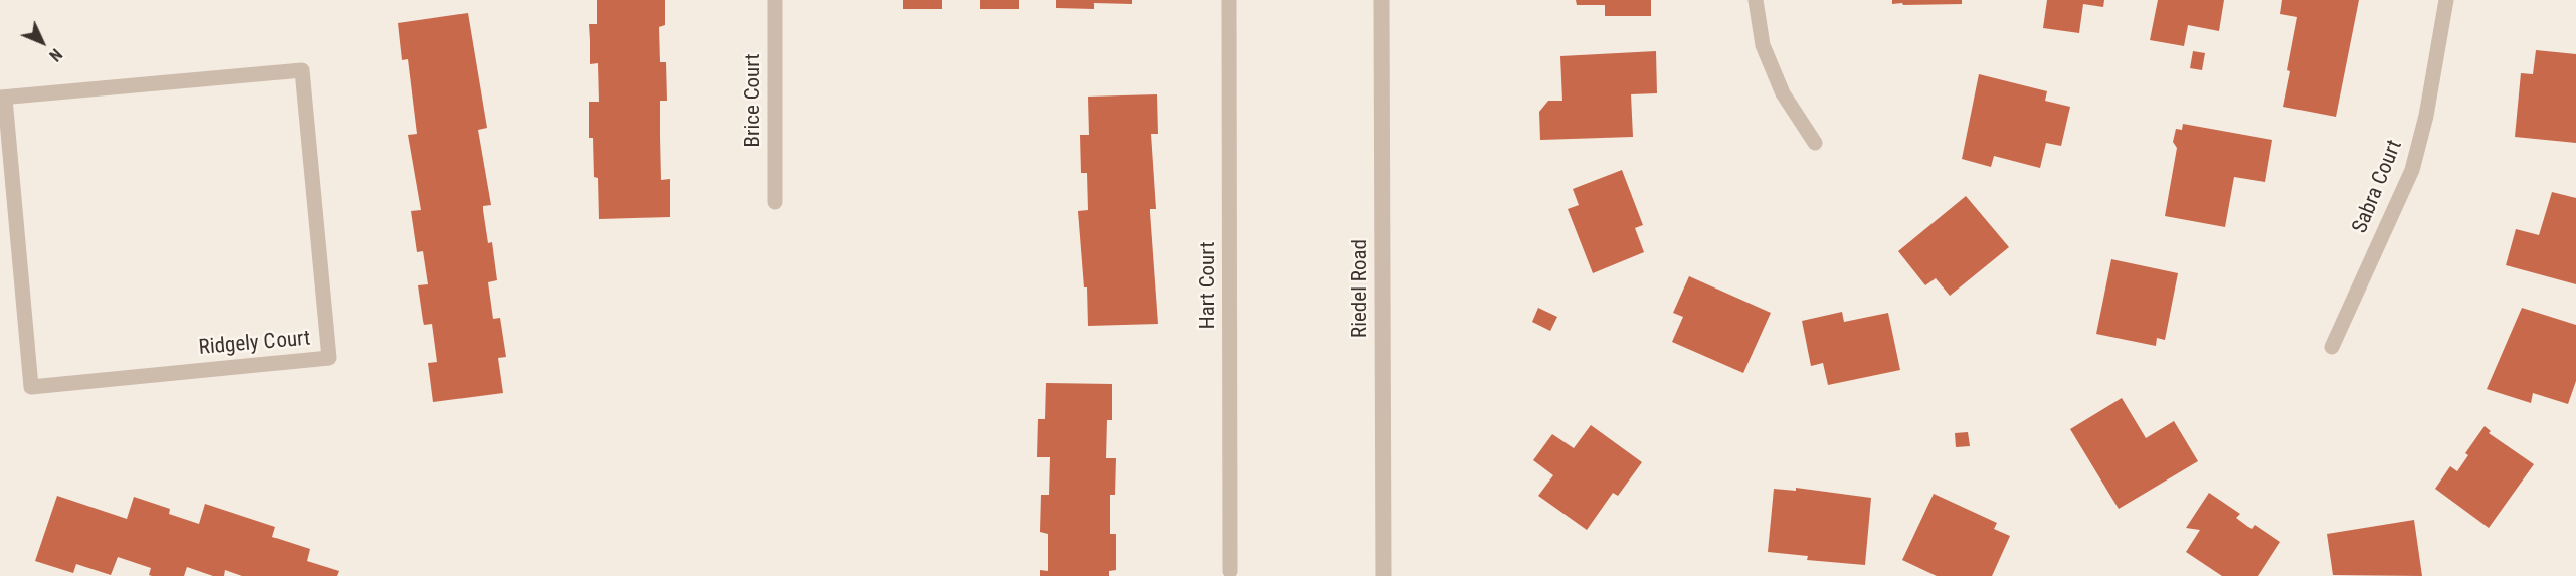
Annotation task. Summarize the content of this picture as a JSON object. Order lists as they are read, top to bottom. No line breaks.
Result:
{"streets":{"street":["Brice Court","Sabra Court","Hart Court","Riedel Road","Ridgely Court"]},"north":"bottom right"}
